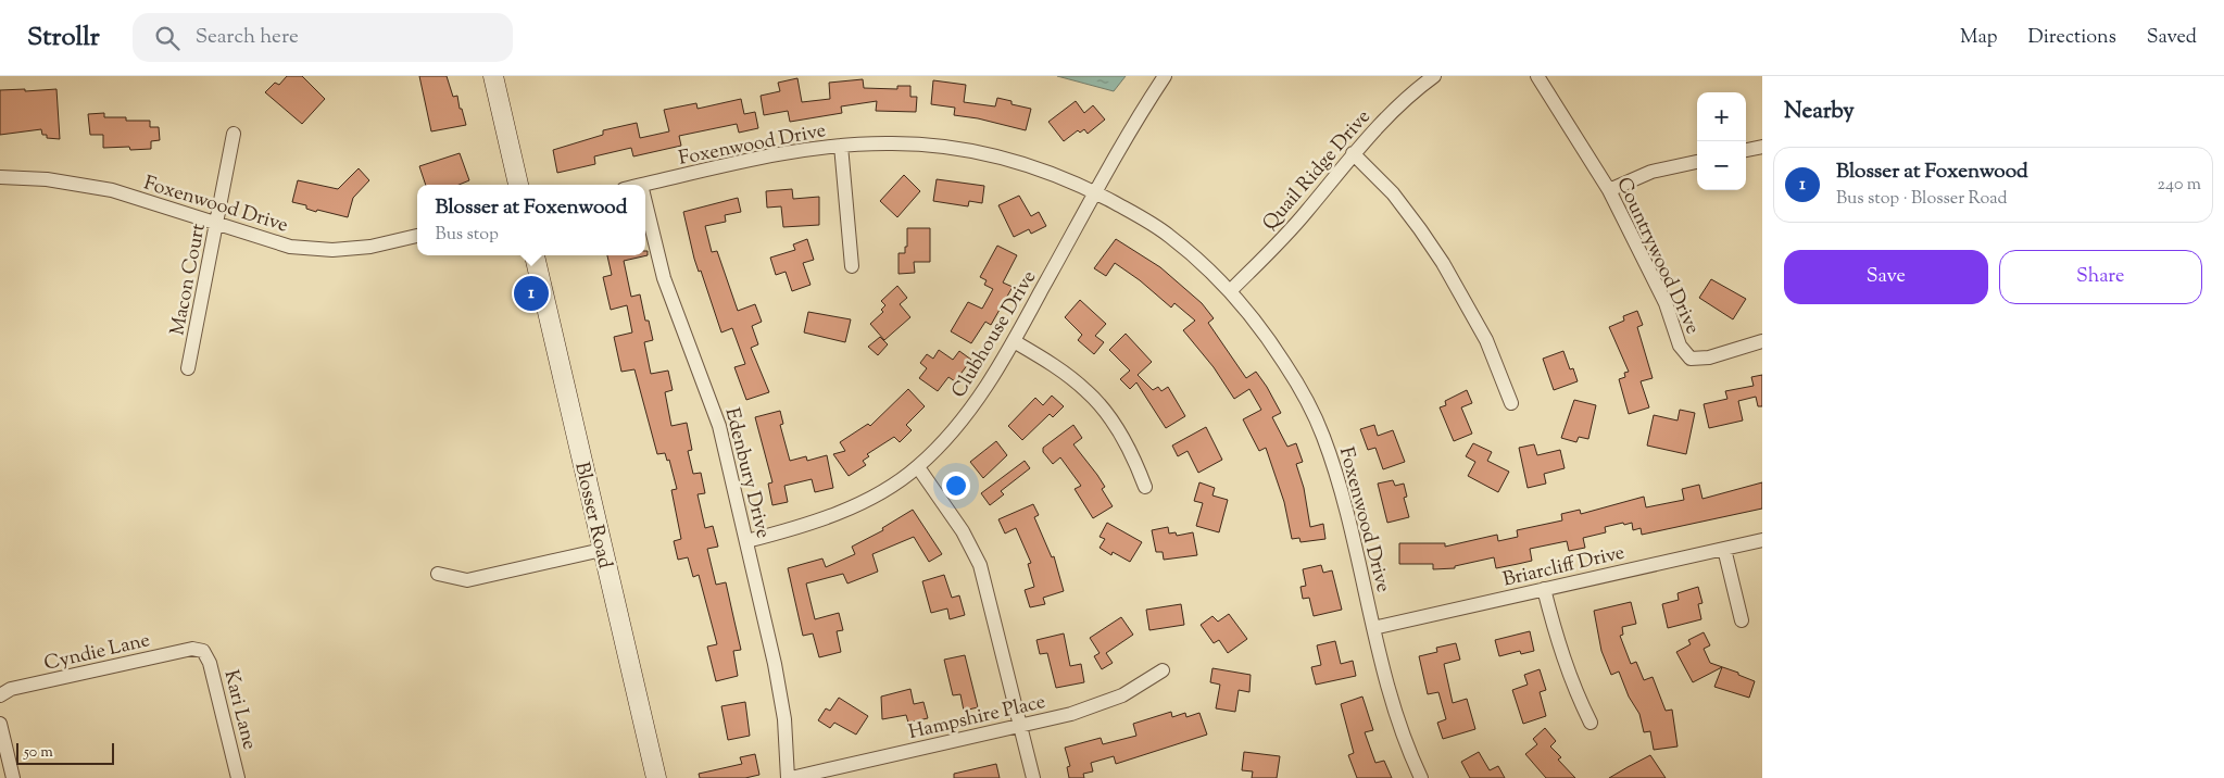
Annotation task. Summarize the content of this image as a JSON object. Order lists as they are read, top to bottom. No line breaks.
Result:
{"streets":{"street":["Foxenwood Drive","Quail Ridge Drive","Countrywood Drive","Macon Court","Clubhouse Drive","Edenbury Drive","Blosser Road","Briarcliff Drive","Cyndie Lane","Kari Lane","Hampshire Place"]},"crossings":[["Foxenwood Drive","Quail Ridge Drive"],["Foxenwood Drive","Macon Court"],["Foxenwood Drive","Clubhouse Drive"],["Foxenwood Drive","Briarcliff Drive"],["Clubhouse Drive","Edenbury Drive"],["Edenbury Drive","Hampshire Place"],["Cyndie Lane","Kari Lane"]],"scale_bar":"50 m","page":{"header":"Strollr","search":"Search here","nav":["Map","Directions","Saved"],"heading":"Nearby","map_buttons":["+","−"],"list":[{"mark":"1","name":"Blosser at Foxenwood","note":"Bus stop · Blosser Road","value":"240 m"}],"popup":["Blosser at Foxenwood","Bus stop"],"buttons":["Save","Share"],"pins":"1","scale":"50 m"}}
